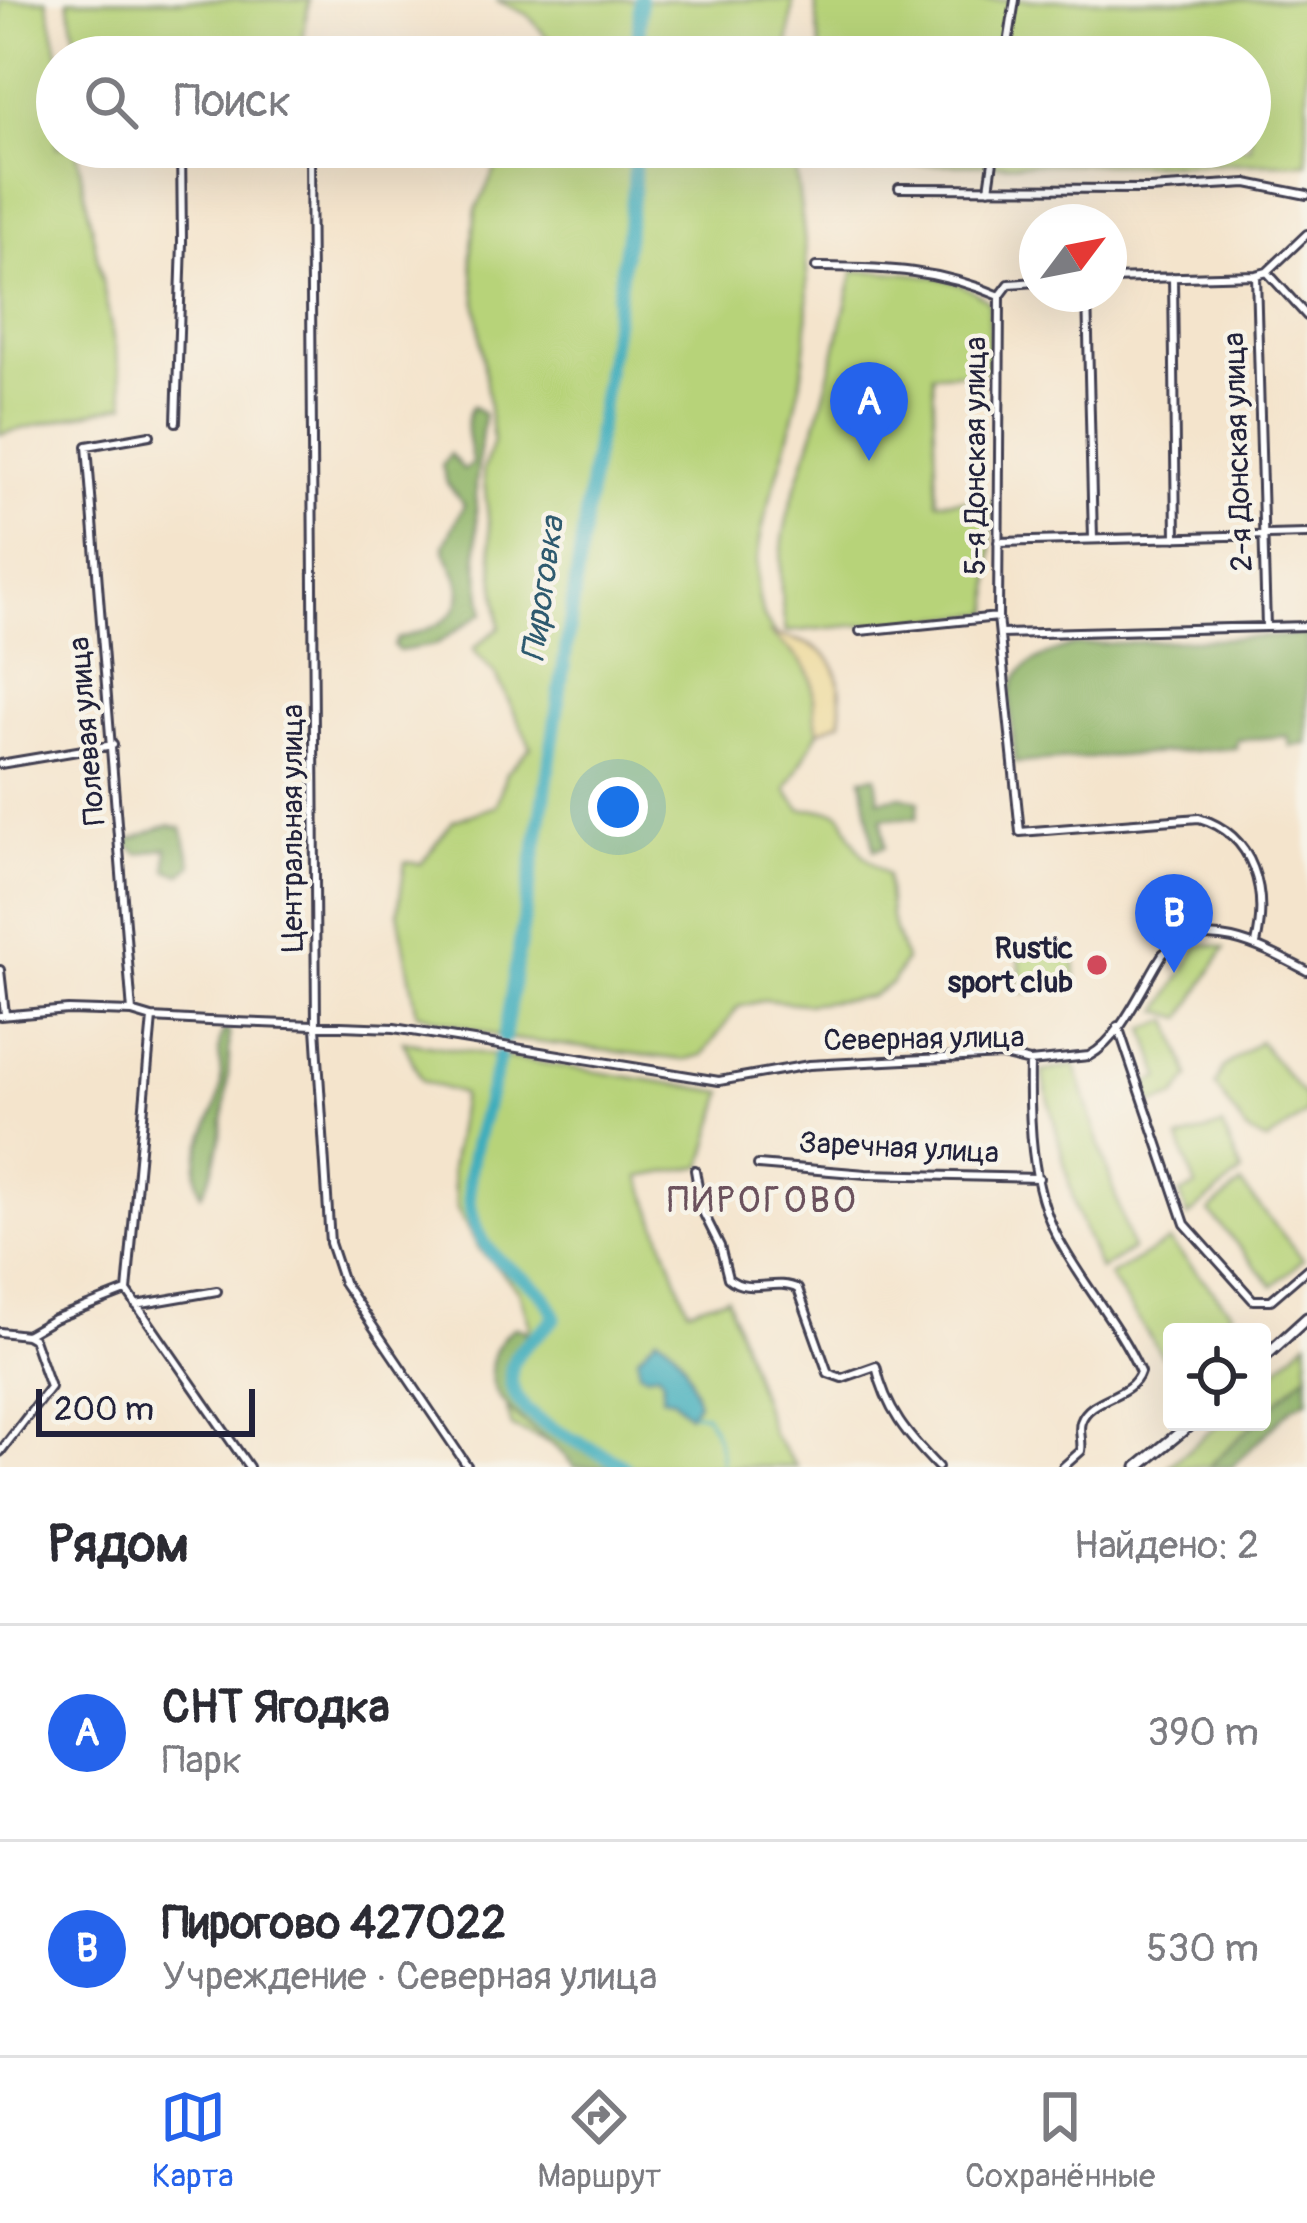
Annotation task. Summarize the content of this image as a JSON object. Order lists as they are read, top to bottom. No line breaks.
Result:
{"streets":{"street":["2-я Донская улица","5-я Донская улица","Полевая улица","Центральная улица","Северная улица","Заречная улица"]},"crossings":[["5-я Донская улица","Северная улица"],["Полевая улица","Северная улица"],["Центральная улица","Северная улица"]],"districts":["ПИРОГОВО"],"water":["Пироговка"],"places":["Rustic sport club"],"scale_bar":"200 m","north":"top right","page":{"search":"Поиск","pins":["A","B"],"scale":"200 m","heading":["Рядом","Найдено: 2"],"list":[{"mark":"A","name":"СНТ Ягодка","note":"Парк","value":"390 m"},{"mark":"B","name":"Пирогово 427022","note":"Учреждение · Северная улица","value":"530 m"}],"nav":["Карта","Маршрут","Сохранённые"]}}
